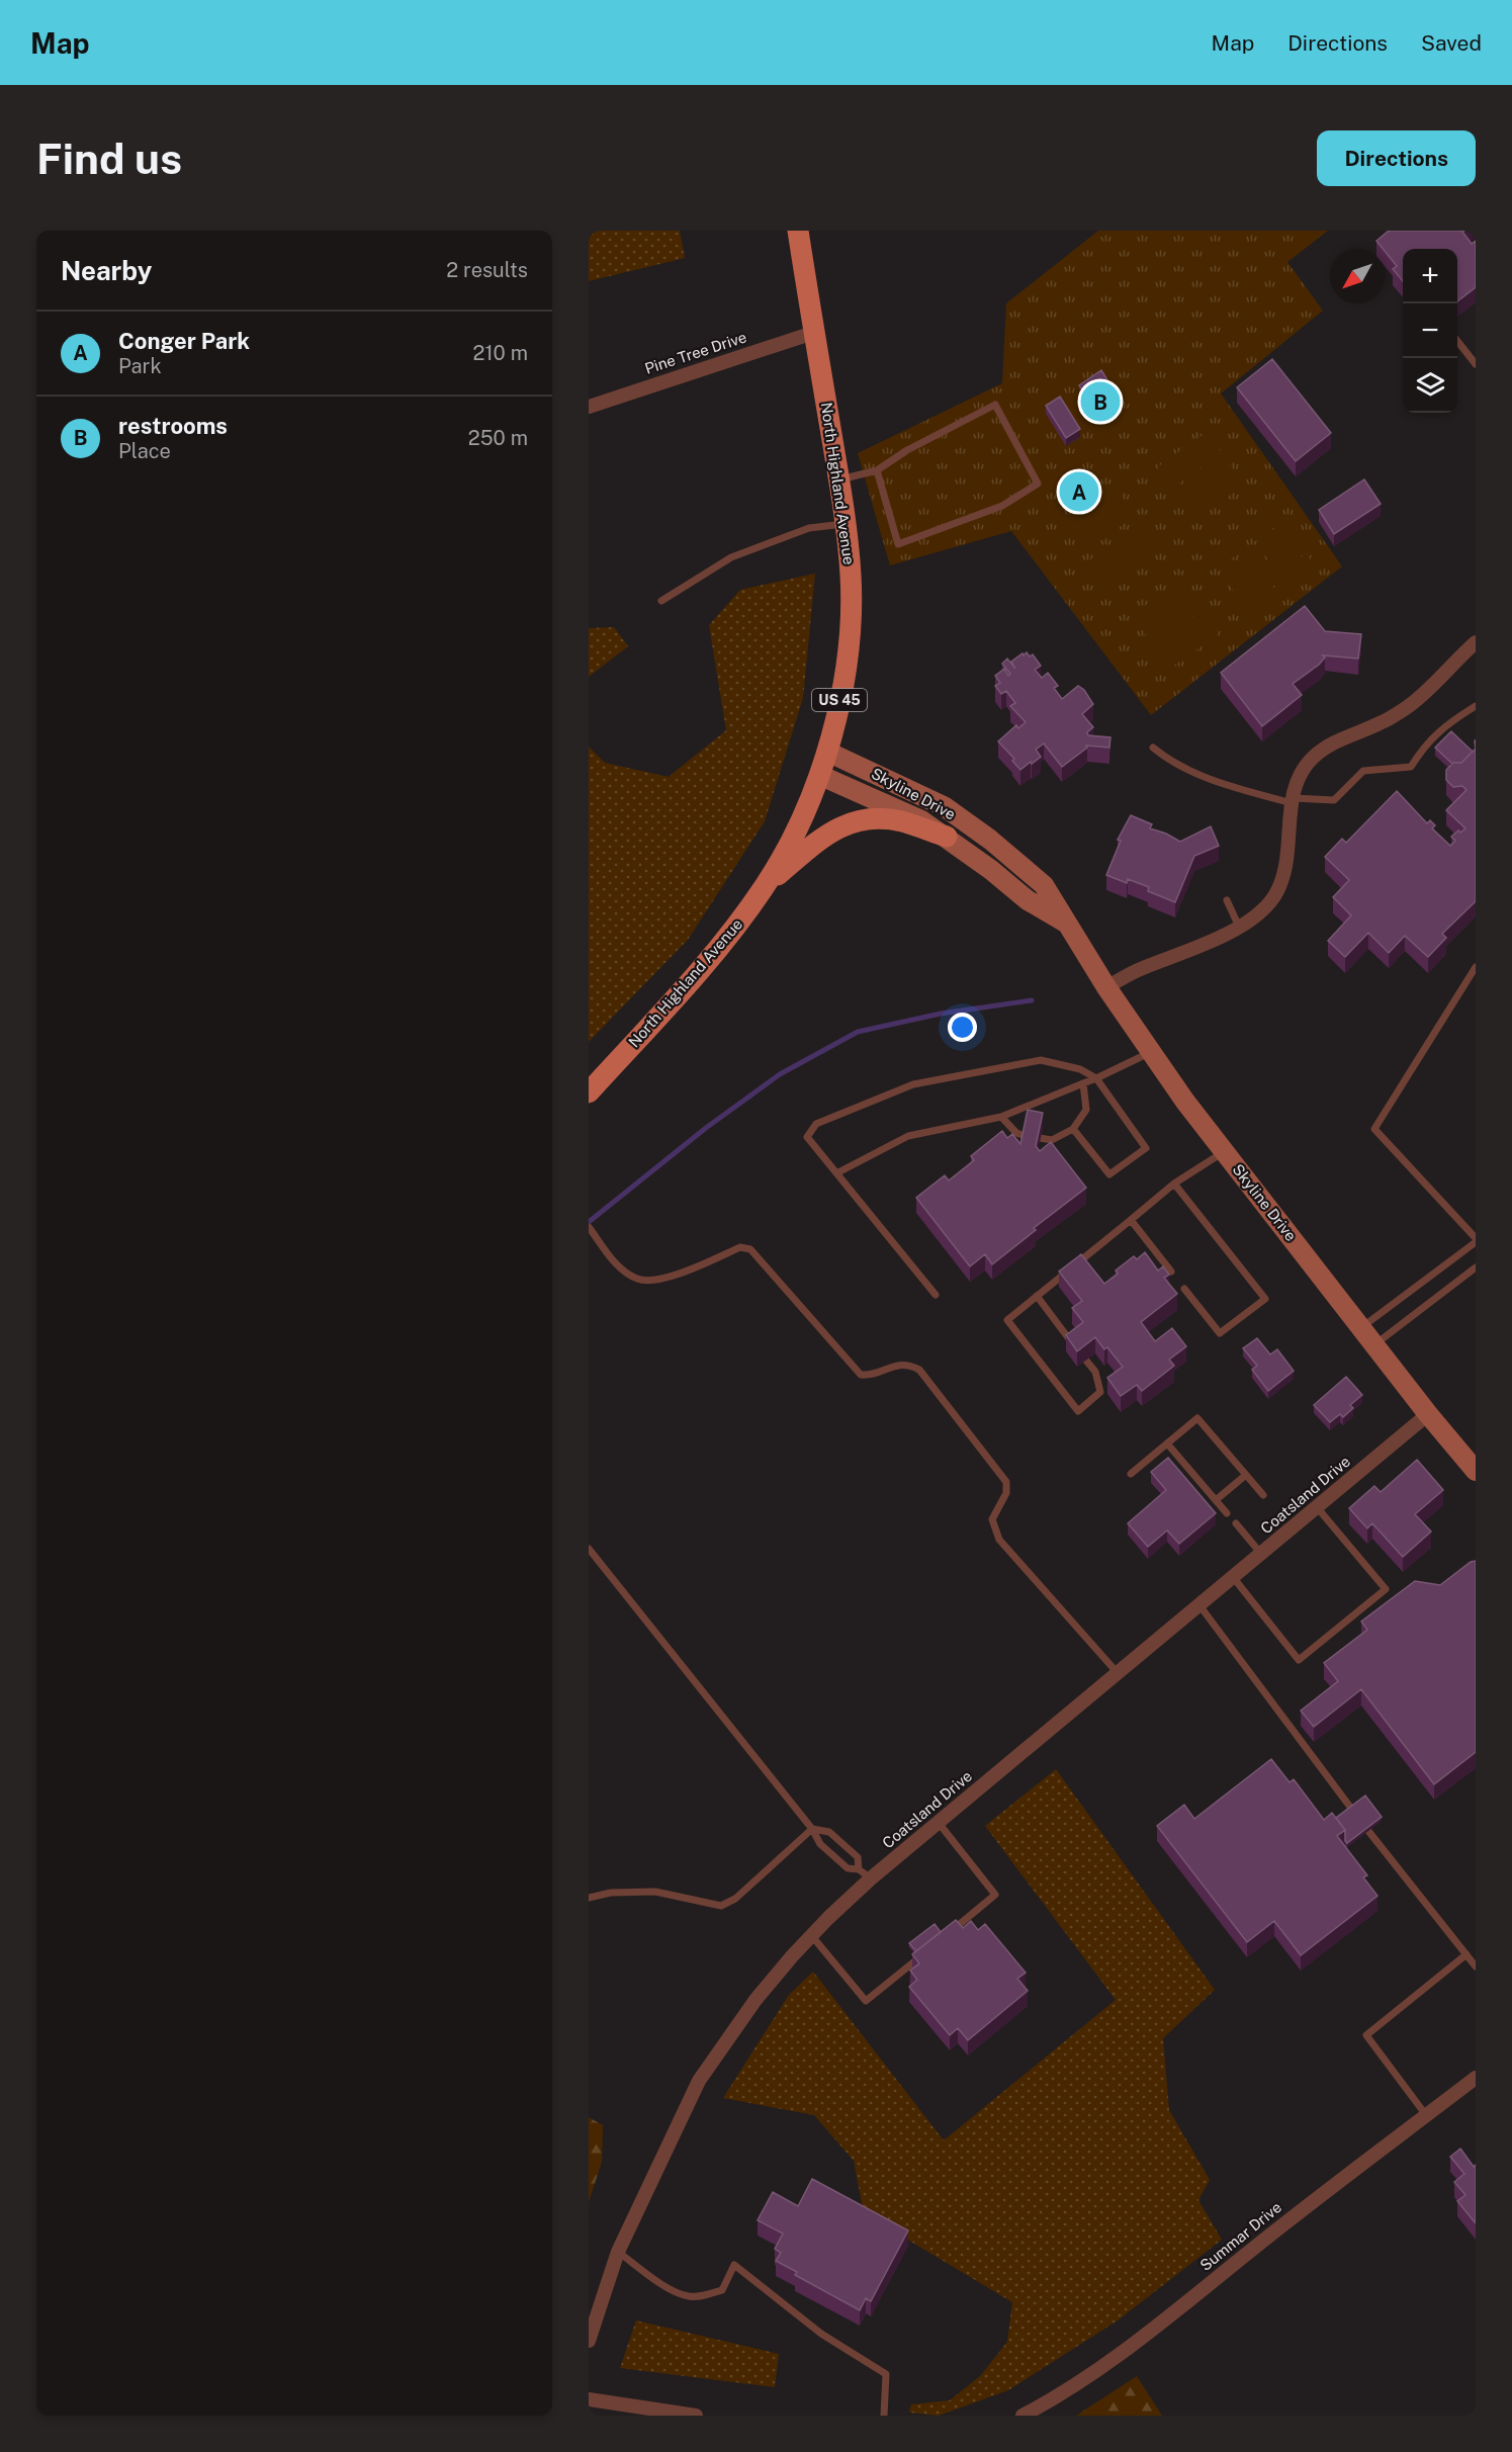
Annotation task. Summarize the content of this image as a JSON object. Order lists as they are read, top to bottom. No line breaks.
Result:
{"streets":{"main road":["North Highland Avenue","US 45"],"street":["Pine Tree Drive","Skyline Drive","Coatsland Drive","Summar Drive"]},"crossings":[["Pine Tree Drive","North Highland Avenue"],["North Highland Avenue","Skyline Drive"],["Skyline Drive","Coatsland Drive"]],"north":"bottom left","page":{"header":"Map","nav":["Map","Directions","Saved"],"buttons":"Directions","title":"Find us","heading":["Nearby","2 results"],"map_buttons":["+","−"],"list":[{"mark":"A","name":"Conger Park","note":"Park","value":"210 m"},{"mark":"B","name":"restrooms","note":"Place","value":"250 m"}],"pins":["B","A"]}}
